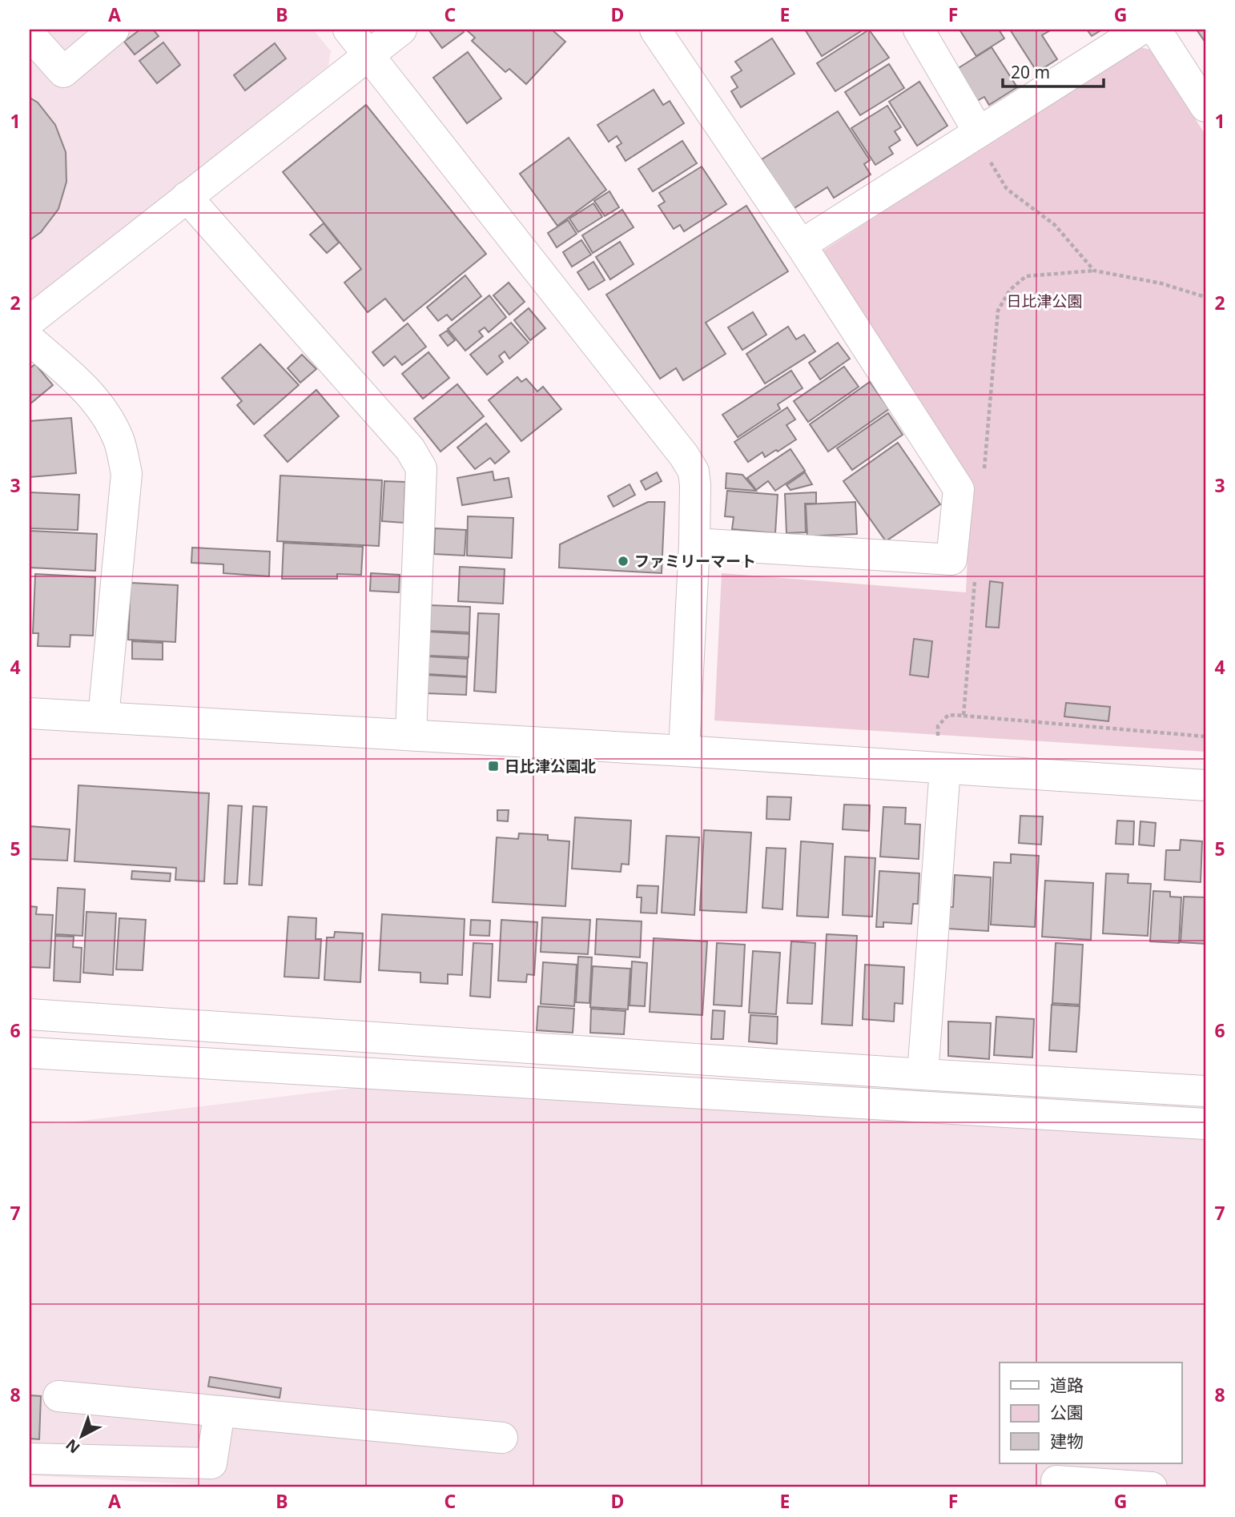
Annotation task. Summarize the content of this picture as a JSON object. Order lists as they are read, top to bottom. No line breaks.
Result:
{"parks":["日比津公園"],"places":{"other":["ファミリーマート"],"transit":["日比津公園北"]},"legend":["道路","公園","建物"],"scale_bar":"20 m","north":"bottom left","grid":{"columns":["A","B","C","D","E","F","G"],"rows":["1","2","3","4","5","6","7","8"]}}
